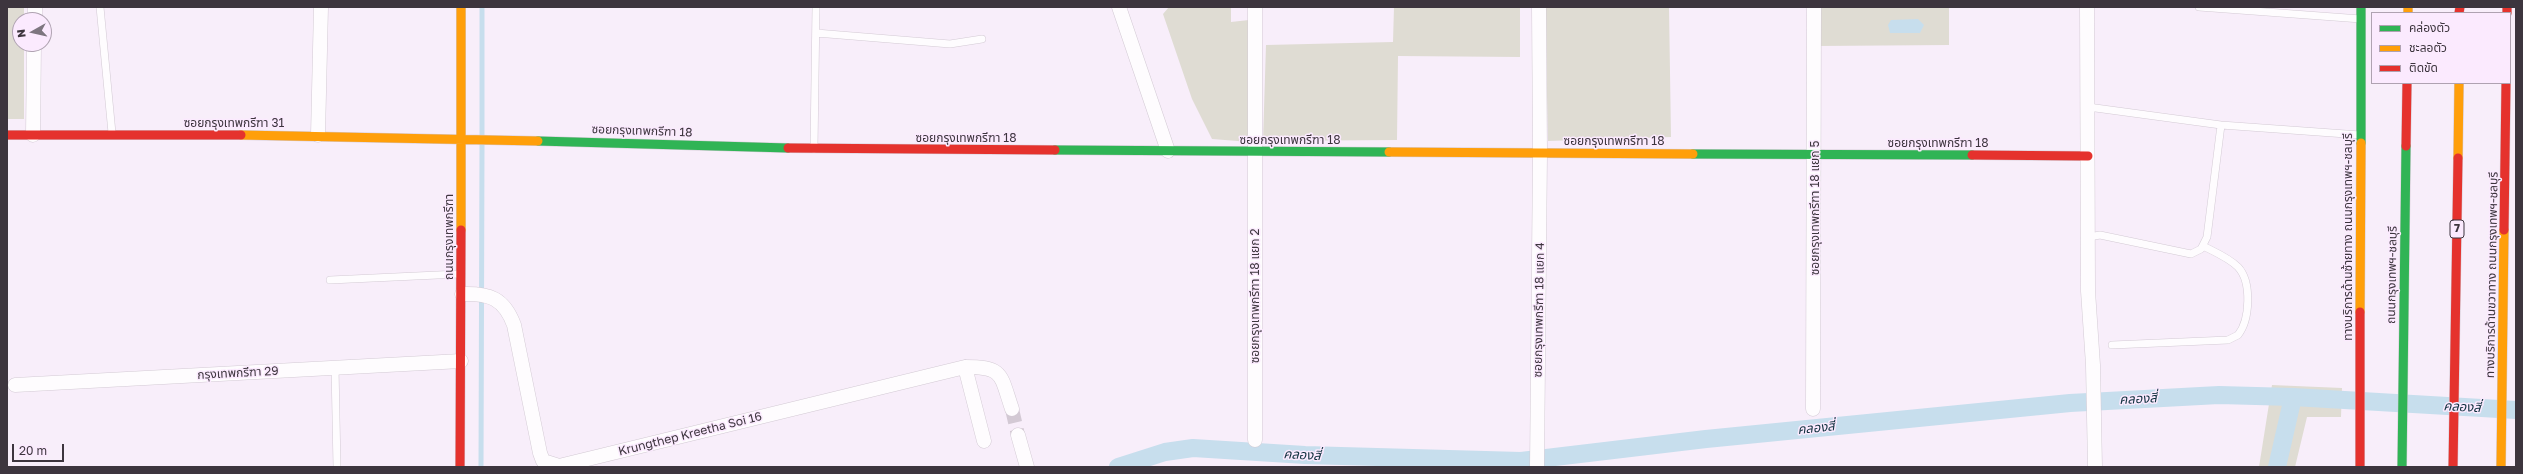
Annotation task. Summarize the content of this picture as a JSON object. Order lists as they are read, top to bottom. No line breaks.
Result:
{"streets":{"main road":["ซอยกรุงเทพกรีฑา 31","ซอยกรุงเทพกรีฑา 18","7","ถนนกรุงเทพกรีฑา","ทางบริการด้านซ้ายทาง ถนนกรุงเทพฯ-ชลบุรี","ถนนกรุงเทพฯ-ชลบุรี","ทางบริการด้านขวาทาง ถนนกรุงเทพฯ-ชลบุรี"],"street":["ซอยกรุงเทพกรีฑา 18 แยก 5","ซอยกรุงเทพกรีฑา 18 แยก 2","ซอยกรุงเทพกรีฑา 18 แยก 4","กรุงเทพกรีฑา 29","Krungthep Kreetha Soi 16"]},"crossings":[["ซอยกรุงเทพกรีฑา 31","ซอยกรุงเทพกรีฑา 18"],["ซอยกรุงเทพกรีฑา 31","ถนนกรุงเทพกรีฑา"],["ซอยกรุงเทพกรีฑา 18","ซอยกรุงเทพกรีฑา 18 แยก 5"],["ซอยกรุงเทพกรีฑา 18","ซอยกรุงเทพกรีฑา 18 แยก 2"],["ซอยกรุงเทพกรีฑา 18","ซอยกรุงเทพกรีฑา 18 แยก 4"],["ถนนกรุงเทพกรีฑา","กรุงเทพกรีฑา 29"],["ถนนกรุงเทพกรีฑา","Krungthep Kreetha Soi 16"]],"water":["คลองสี่"],"legend":["คล่องตัว","ชะลอตัว","ติดขัด"],"scale_bar":"20 m","north":"left"}
